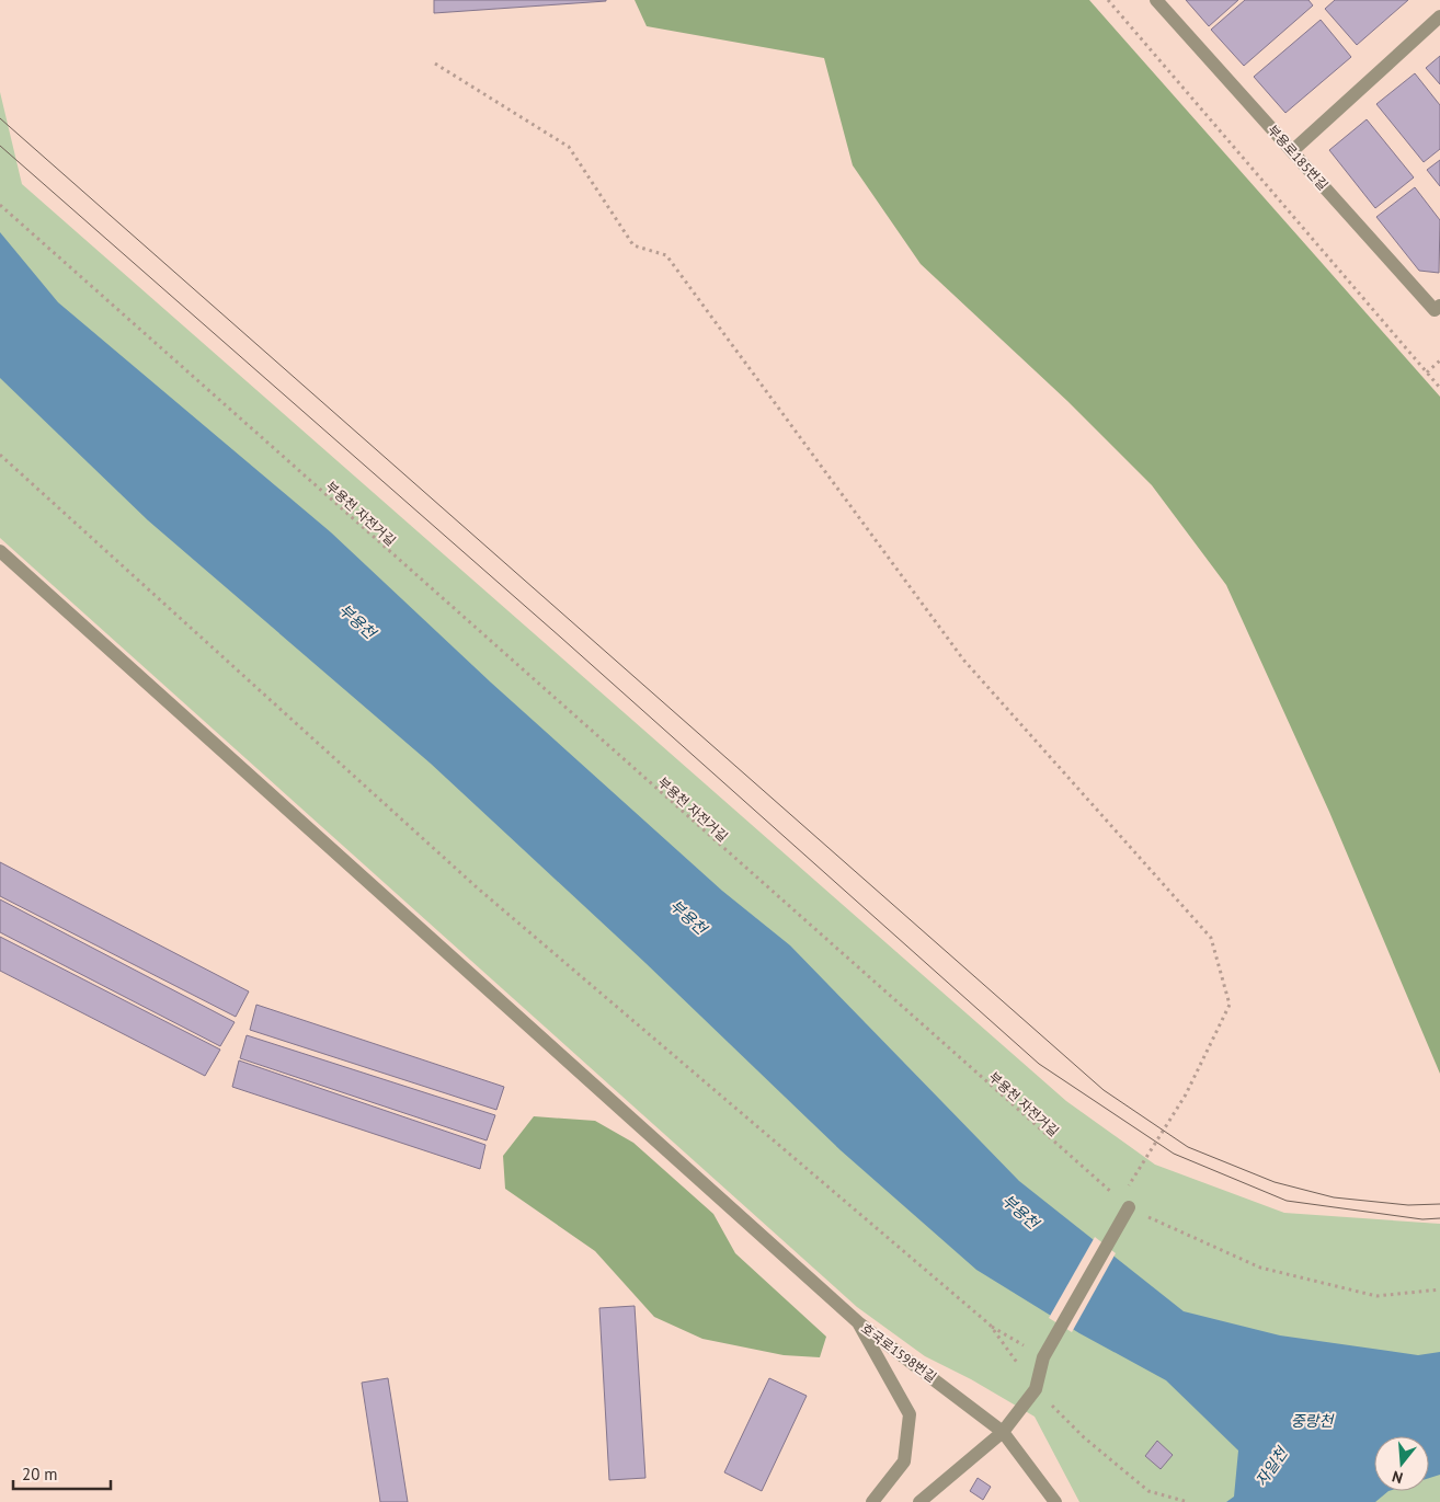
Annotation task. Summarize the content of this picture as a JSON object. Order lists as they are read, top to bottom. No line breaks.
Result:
{"streets":{"street":["부용로185번길","호국로1598번길"],"path":["부용천 자전거길"]},"water":["부용천","중랑천","자일천"],"scale_bar":"20 m","north":"bottom"}
